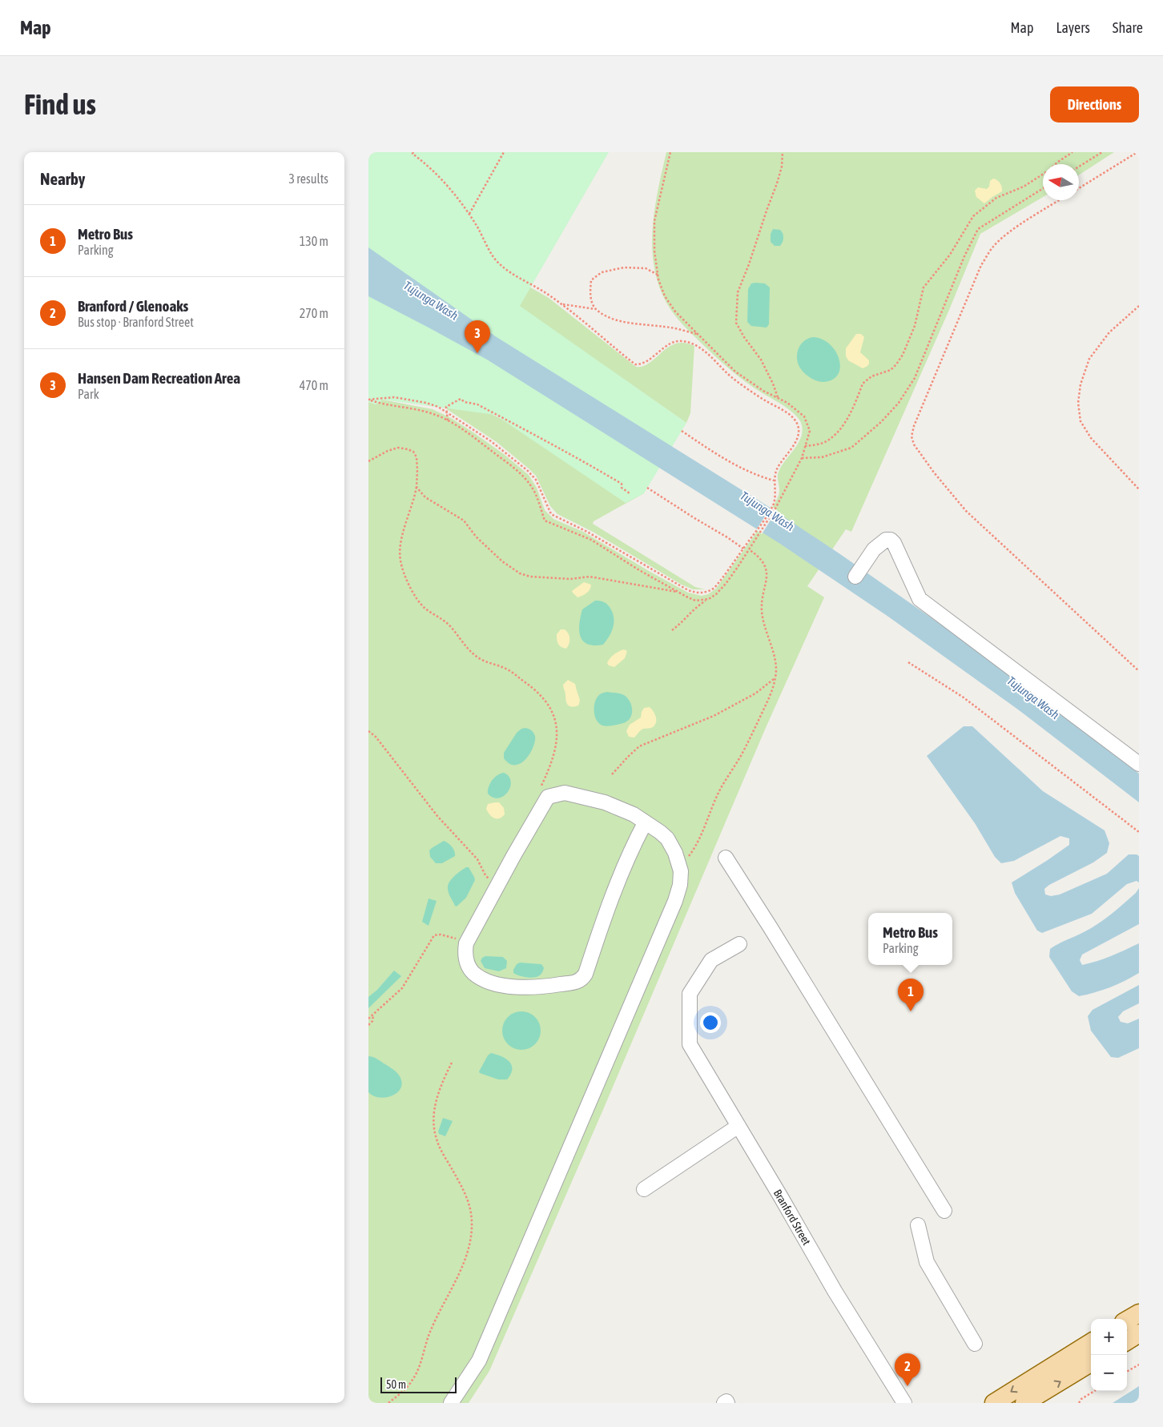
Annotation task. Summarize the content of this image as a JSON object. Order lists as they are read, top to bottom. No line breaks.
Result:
{"streets":{"street":["Branford Street"]},"water":["Tujunga Wash"],"scale_bar":"50 m","north":"left","page":{"header":"Map","nav":["Map","Layers","Share"],"buttons":"Directions","title":"Find us","heading":["Nearby","3 results"],"list":[{"mark":"1","name":"Metro Bus","note":"Parking","value":"130 m"},{"mark":"2","name":"Branford / Glenoaks","note":"Bus stop · Branford Street","value":"270 m"},{"mark":"3","name":"Hansen Dam Recreation Area","note":"Park","value":"470 m"}],"pins":["3","1","2"],"popup":["Metro Bus","Parking"],"map_buttons":["+","−"],"scale":"50 m"}}
